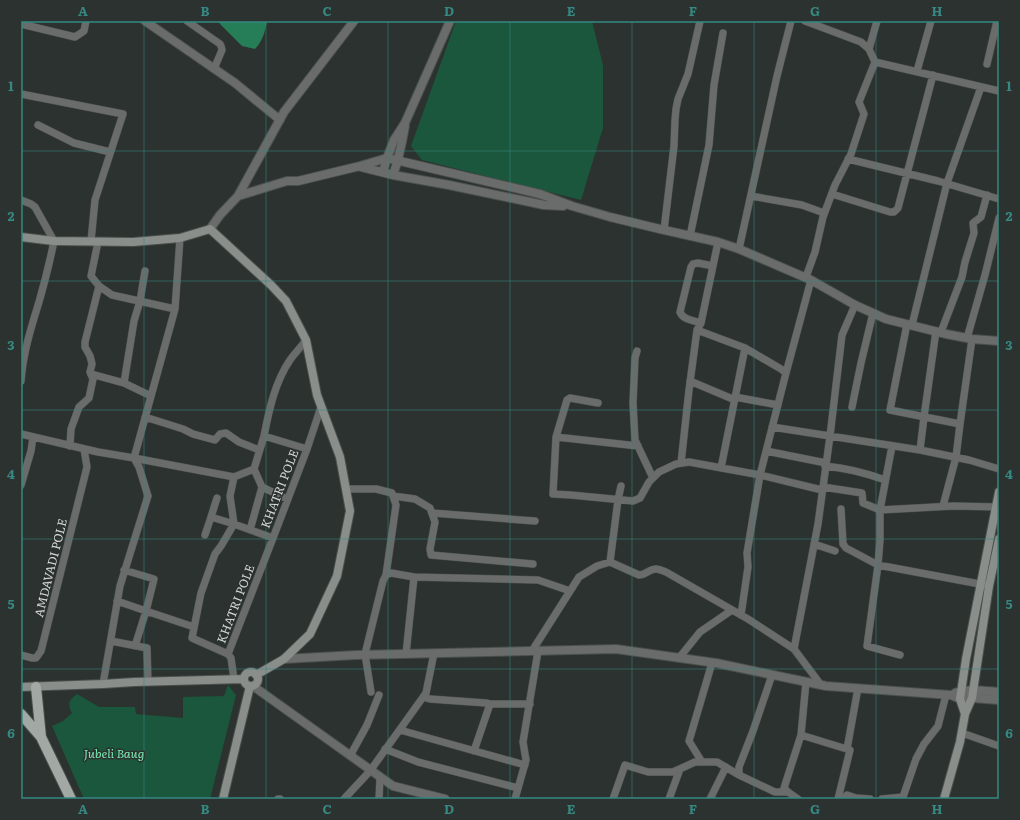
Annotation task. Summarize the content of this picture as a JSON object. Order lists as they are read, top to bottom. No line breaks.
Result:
{"streets":{"street":["KHATRI POLE","AMDAVADI POLE"]},"parks":["Jubeli Baug"],"grid":{"columns":["A","B","C","D","E","F","G","H"],"rows":["1","2","3","4","5","6"]}}
